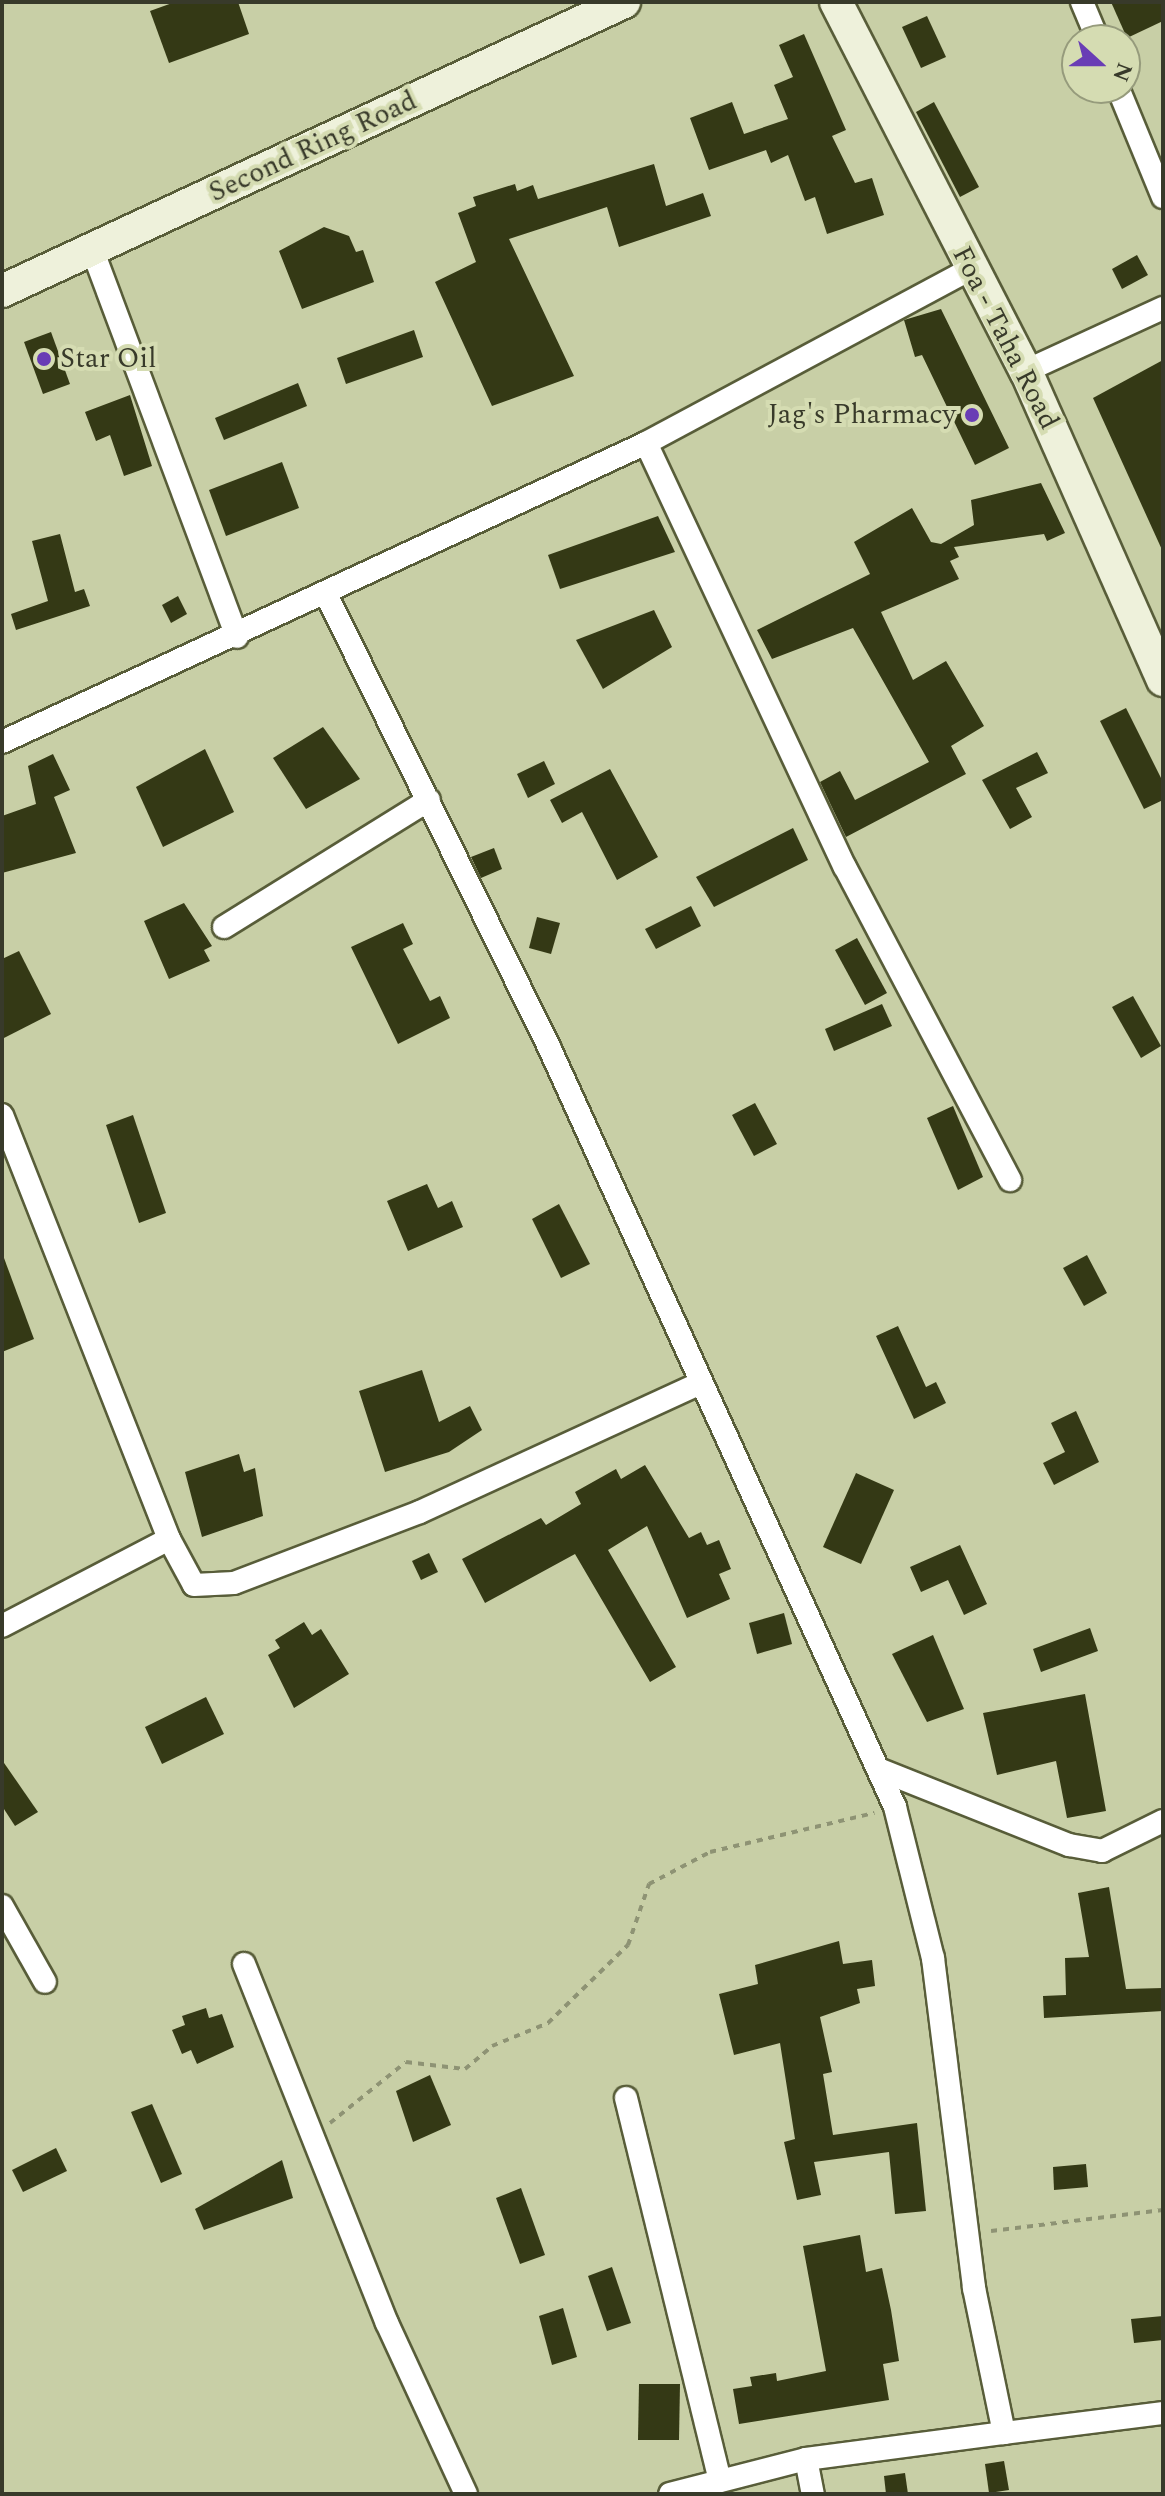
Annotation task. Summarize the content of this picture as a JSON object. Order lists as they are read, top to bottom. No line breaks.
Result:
{"streets":{"street":["Second Ring Road","Foa - Taha Road"]},"places":["Star Oil","Jag's Pharmacy"],"north":"right"}
